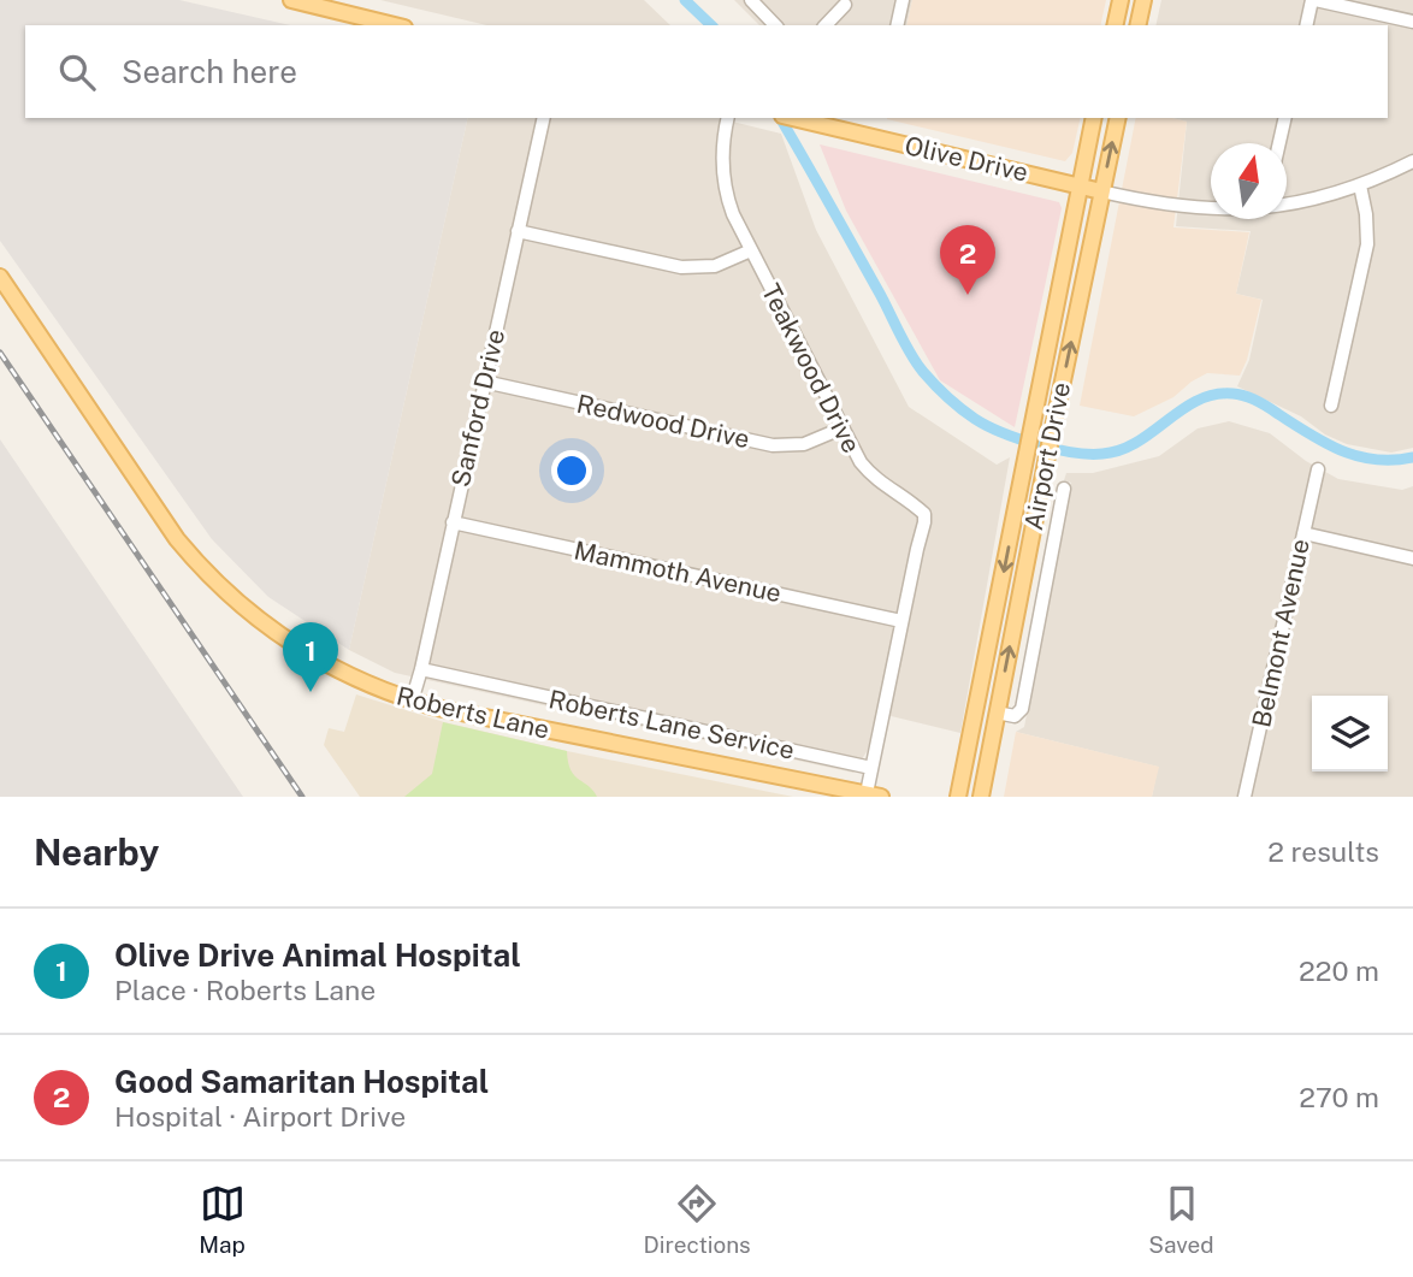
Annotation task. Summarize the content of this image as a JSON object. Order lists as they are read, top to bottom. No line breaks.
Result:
{"streets":{"main road":["Olive Drive","Airport Drive","Roberts Lane"],"street":["Teakwood Drive","Sanford Drive","Redwood Drive","Mammoth Avenue","Belmont Avenue","Roberts Lane Service"]},"crossings":[["Olive Drive","Airport Drive"],["Teakwood Drive","Redwood Drive"],["Teakwood Drive","Mammoth Avenue"],["Teakwood Drive","Roberts Lane"],["Teakwood Drive","Roberts Lane Service"],["Sanford Drive","Redwood Drive"],["Sanford Drive","Mammoth Avenue"],["Sanford Drive","Roberts Lane"],["Sanford Drive","Roberts Lane Service"]],"north":"top","page":{"search":"Search here","pins":["2","1"],"heading":["Nearby","2 results"],"list":[{"mark":"1","name":"Olive Drive Animal Hospital","note":"Place · Roberts Lane","value":"220 m"},{"mark":"2","name":"Good Samaritan Hospital","note":"Hospital · Airport Drive","value":"270 m"}],"nav":["Map","Directions","Saved"]}}
